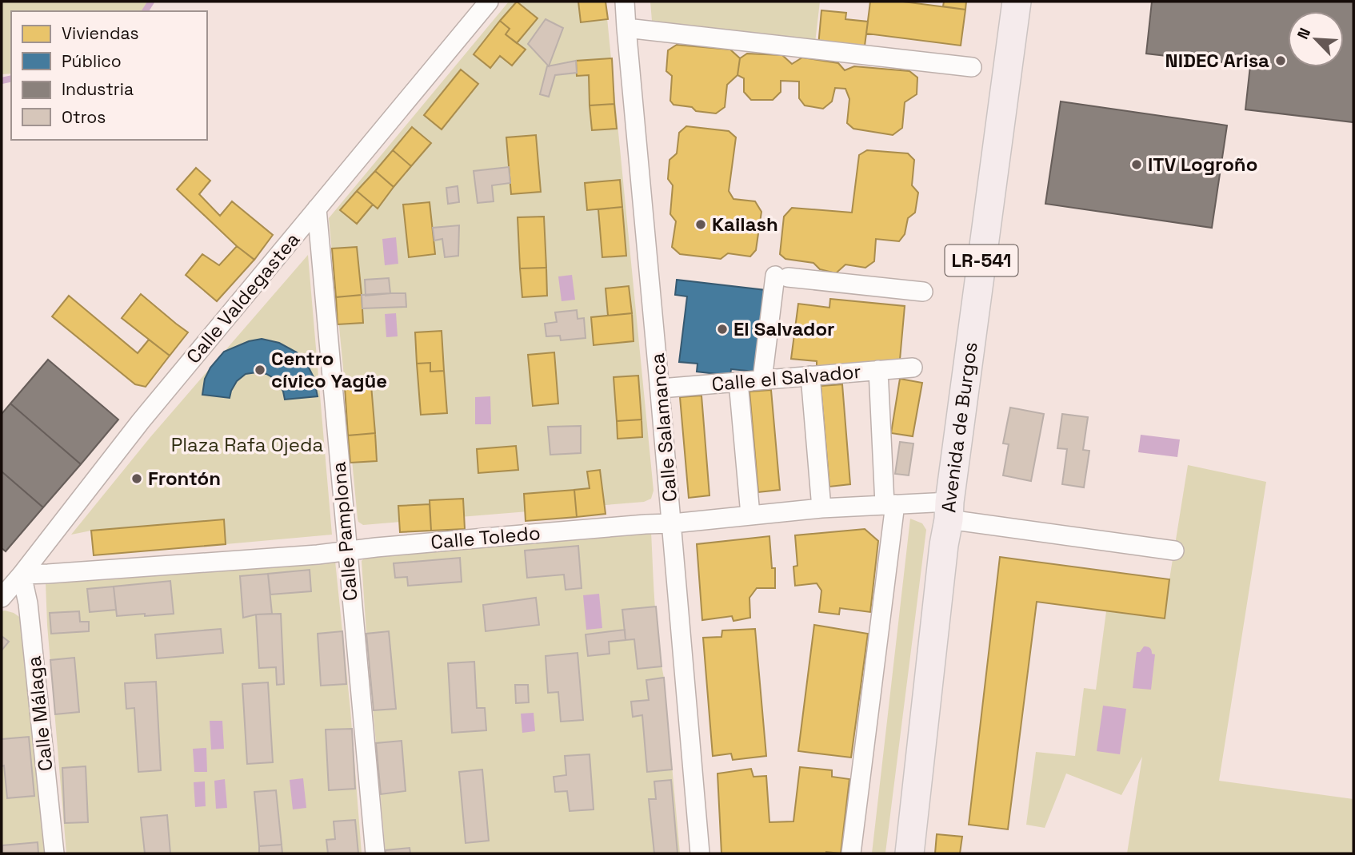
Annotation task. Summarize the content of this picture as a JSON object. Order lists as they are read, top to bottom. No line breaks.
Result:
{"streets":{"main road":["LR-541","Avenida de Burgos"],"street":["Calle Valdegastea","Calle el Salvador","Calle Salamanca","Calle Pamplona","Calle Toledo","Calle Málaga"]},"crossings":[["Calle Valdegastea","Calle Pamplona"],["Calle Valdegastea","Calle Toledo"],["Calle Valdegastea","Calle Málaga"],["Calle el Salvador","Calle Salamanca"],["Calle Salamanca","Calle Toledo"],["Avenida de Burgos","Calle Toledo"],["Calle Pamplona","Calle Toledo"],["Calle Toledo","Calle Málaga"]],"parks":["Plaza Rafa Ojeda"],"places":["NIDEC Arisa","ITV Logroño","Kailash","El Salvador","Centro cívico Yagüe","Frontón"],"legend":["Viviendas","Público","Industria","Otros"],"north":"top left"}
